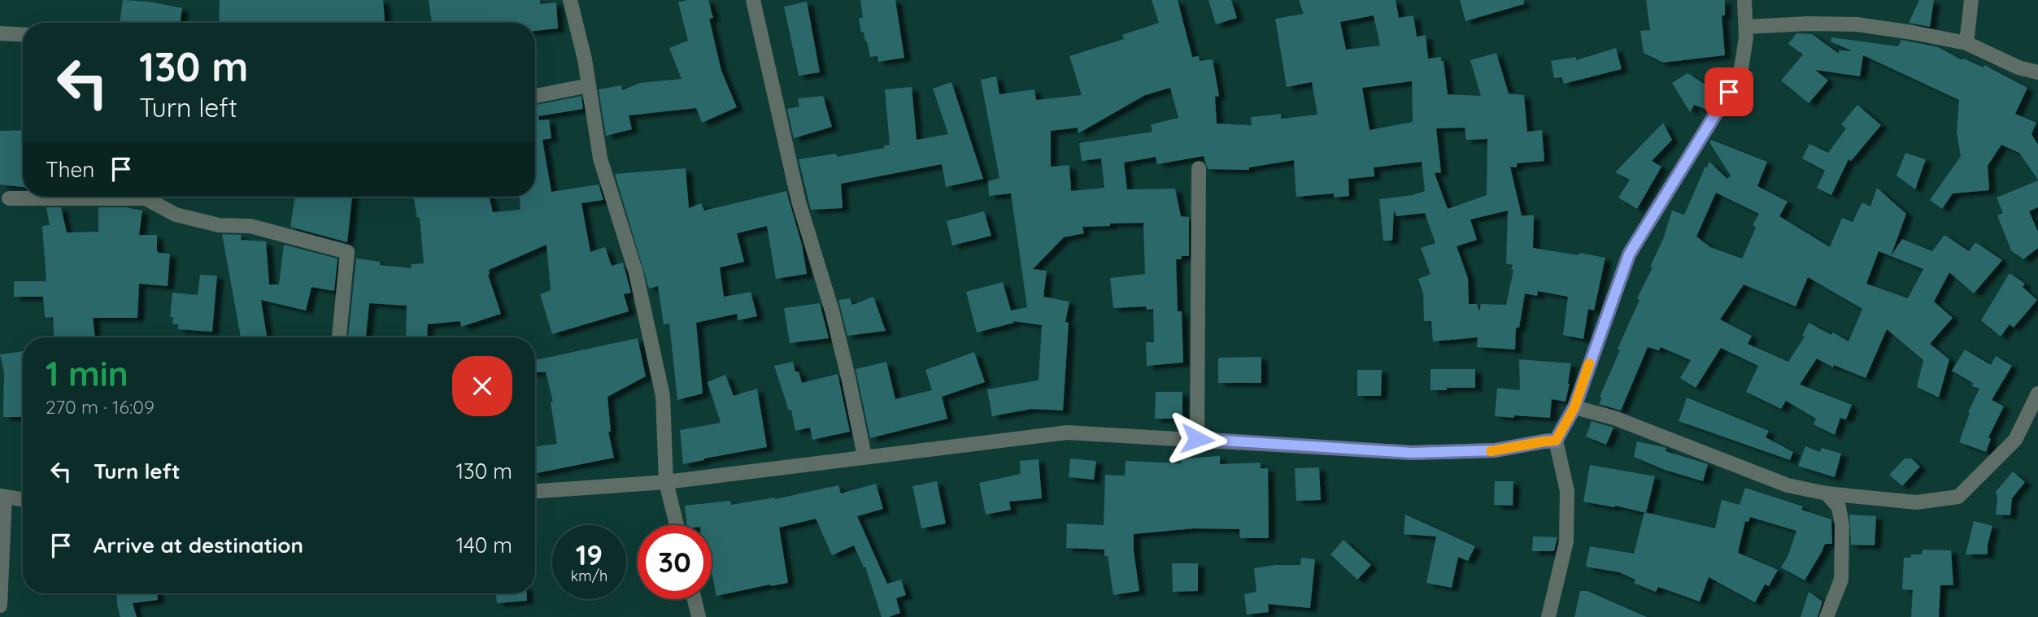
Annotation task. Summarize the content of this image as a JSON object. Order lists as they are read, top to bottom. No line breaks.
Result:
{"page":{"turn":["130 m","Turn left"],"then":"Then","heading":["1 min","270 m · 16:09"],"list":[{"name":"Turn left","value":"130 m"},{"name":"Arrive at destination","value":"140 m"}],"speed":"19 km/h","limit":"30"}}
